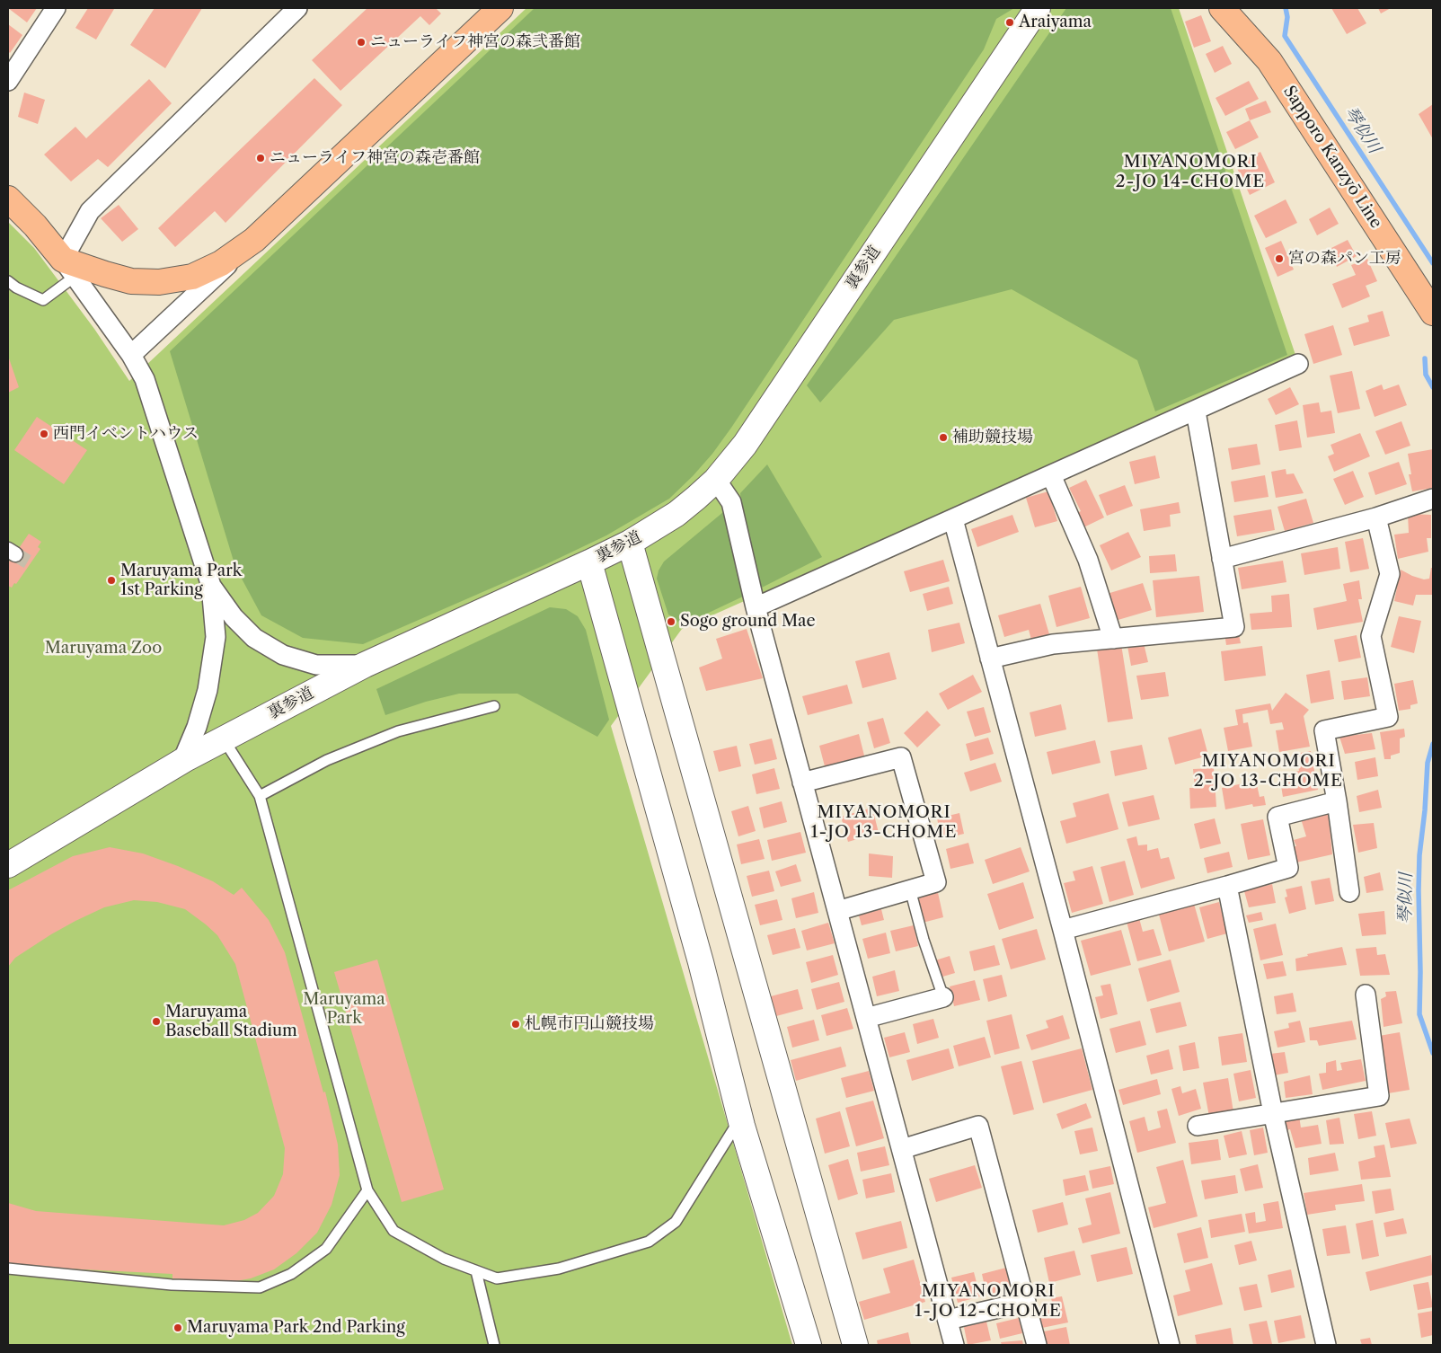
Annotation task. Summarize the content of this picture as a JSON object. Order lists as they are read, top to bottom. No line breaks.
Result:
{"streets":{"main road":["Sapporo Kanzyō Line"],"street":["裏参道"]},"districts":["MIYANOMORI 2-JO 14-CHOME","MIYANOMORI 2-JO 13-CHOME","MIYANOMORI 1-JO 13-CHOME","MIYANOMORI 1-JO 12-CHOME"],"water":["琴似川"],"parks":["Maruyama Zoo","Maruyama Park"],"places":["Araiyama","ニューライフ神宮の森弐番館","ニューライフ神宮の森壱番館","宮の森パン工房","西門イベントハウス","補助競技場","Maruyama Park 1st Parking","Sogo ground Mae","Maruyama Baseball Stadium","札幌市円山競技場","Maruyama Park 2nd Parking"]}
